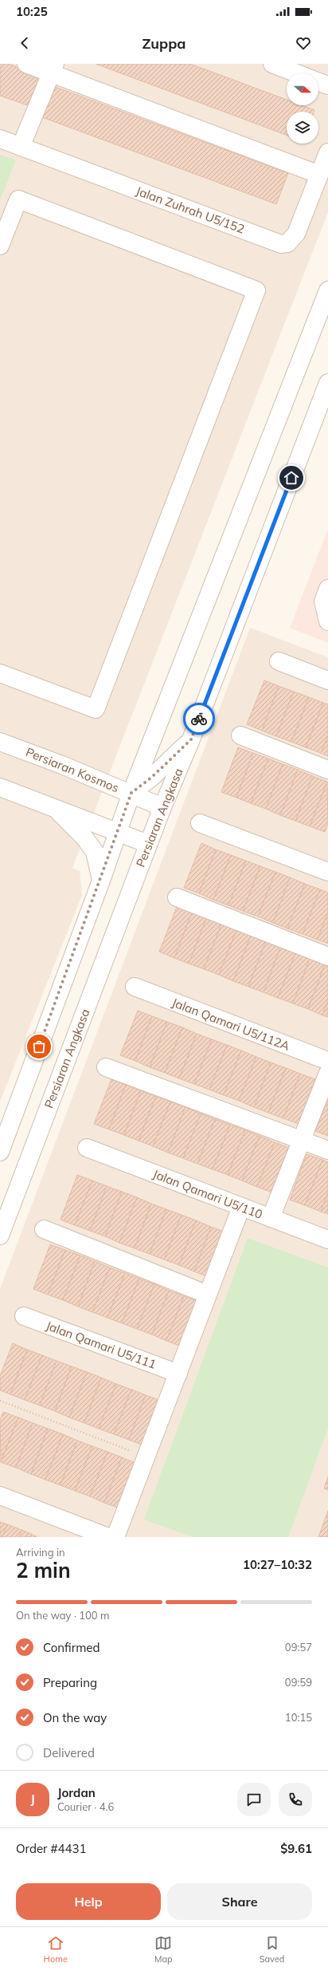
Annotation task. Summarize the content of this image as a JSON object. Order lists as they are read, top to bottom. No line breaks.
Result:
{"streets":{"street":["Jalan Zuhrah U5/152","Persiaran Kosmos","Persiaran Angkasa","Jalan Qamari U5/112A","Jalan Qamari U5/110","Jalan Qamari U5/111"]},"crossings":[["Persiaran Kosmos","Persiaran Angkasa"]],"north":"right","page":{"status":"10:25","header":"Zuppa","heading":["2 min","Arriving in","10:27–10:32"],"panel":["Jordan","Courier · 4.6","Order #4431","$9.61"],"bar":"On the way · 100 m","list":[["Confirmed","09:57"],["Preparing","09:59"],["On the way","10:15"],"Delivered"],"round":"J","buttons":["Help","Share"],"tabs":["Home","Map","Saved"]}}
